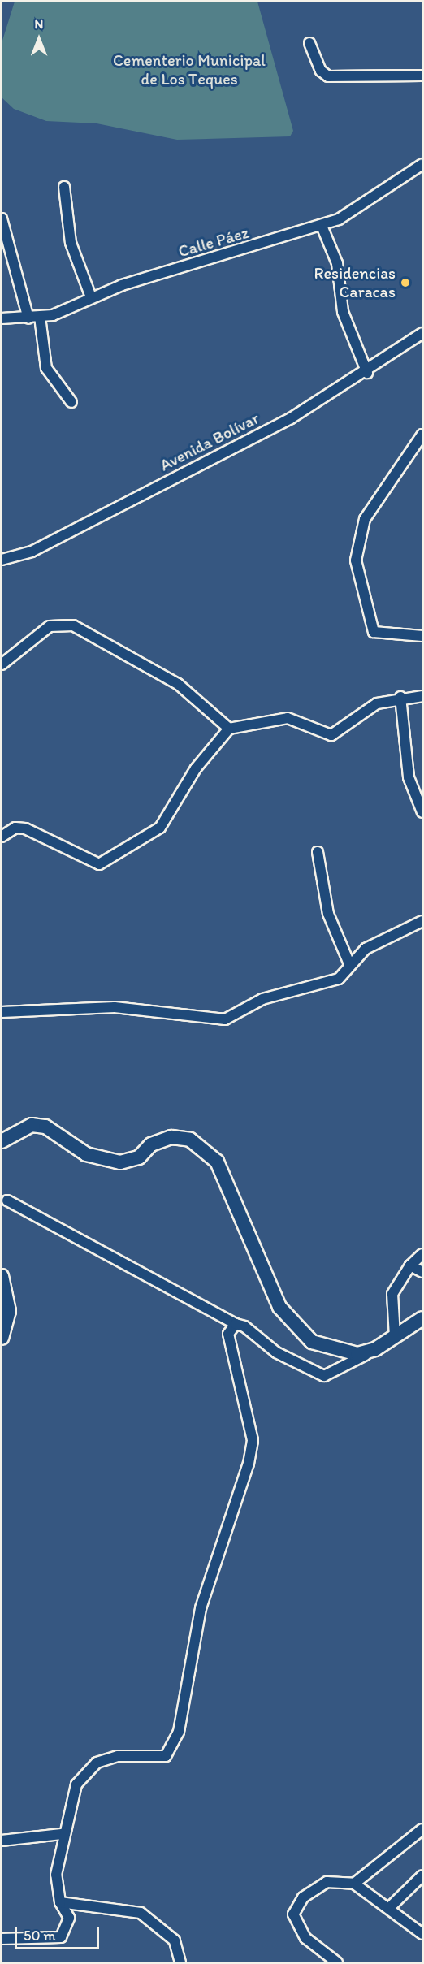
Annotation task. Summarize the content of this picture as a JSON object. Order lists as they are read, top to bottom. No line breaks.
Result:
{"streets":{"street":["Calle Páez","Avenida Bolívar"]},"parks":["Cementerio Municipal de Los Teques"],"places":["Residencias Caracas"],"scale_bar":"50 m","north":"top"}
